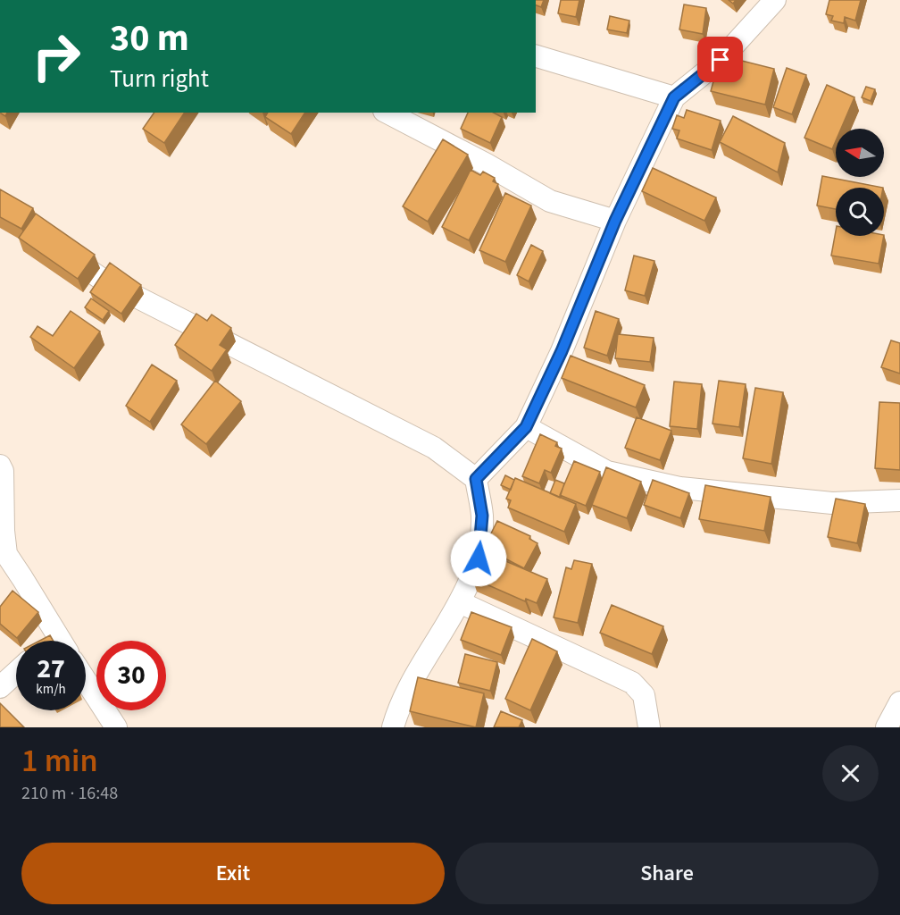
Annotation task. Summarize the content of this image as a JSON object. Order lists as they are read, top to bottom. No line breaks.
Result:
{"north":"left","page":{"turn":["30 m","Turn right"],"speed":"27 km/h","limit":"30","heading":["1 min","210 m · 16:48"],"buttons":["Exit","Share"]}}
